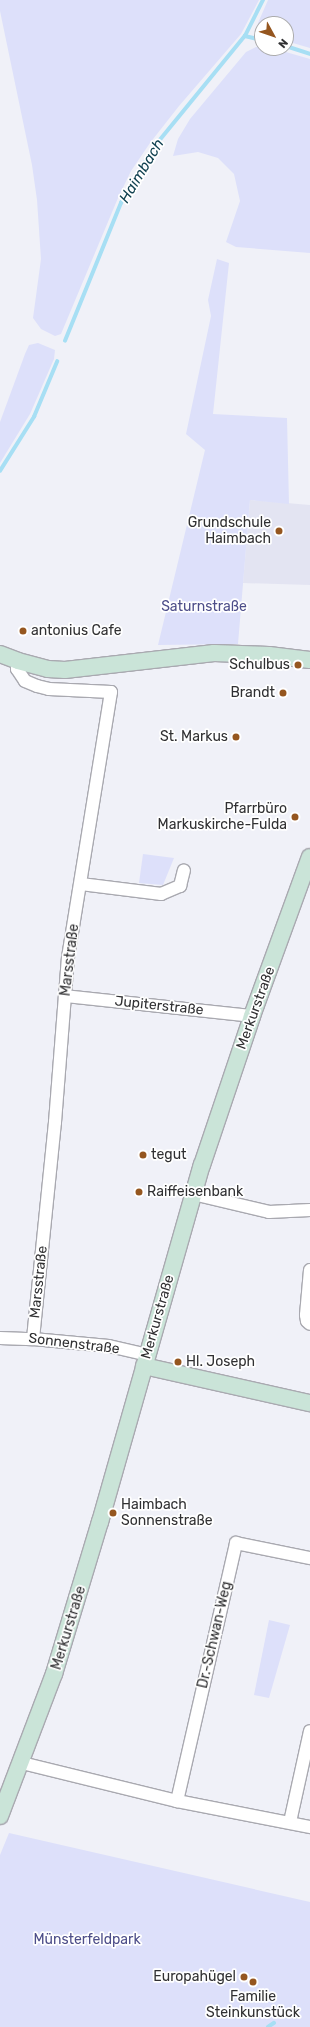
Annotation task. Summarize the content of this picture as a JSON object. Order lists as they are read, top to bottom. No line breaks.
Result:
{"streets":{"main road":["Merkurstraße"],"street":["Marsstraße","Jupiterstraße","Sonnenstraße","Dr.-Schwan-Weg"]},"crossings":[["Marsstraße","Jupiterstraße"],["Marsstraße","Sonnenstraße"],["Jupiterstraße","Merkurstraße"],["Merkurstraße","Sonnenstraße"]],"water":["Haimbach"],"parks":["Saturnstraße","Münsterfeldpark"],"places":["Grundschule Haimbach","antonius Cafe","Schulbus","Brandt","St. Markus","Pfarrbüro Markuskirche-Fulda","tegut","Raiffeisenbank","Hl. Joseph","Haimbach Sonnenstraße","Europahügel","Familie Steinkunstück"],"north":"bottom right"}
